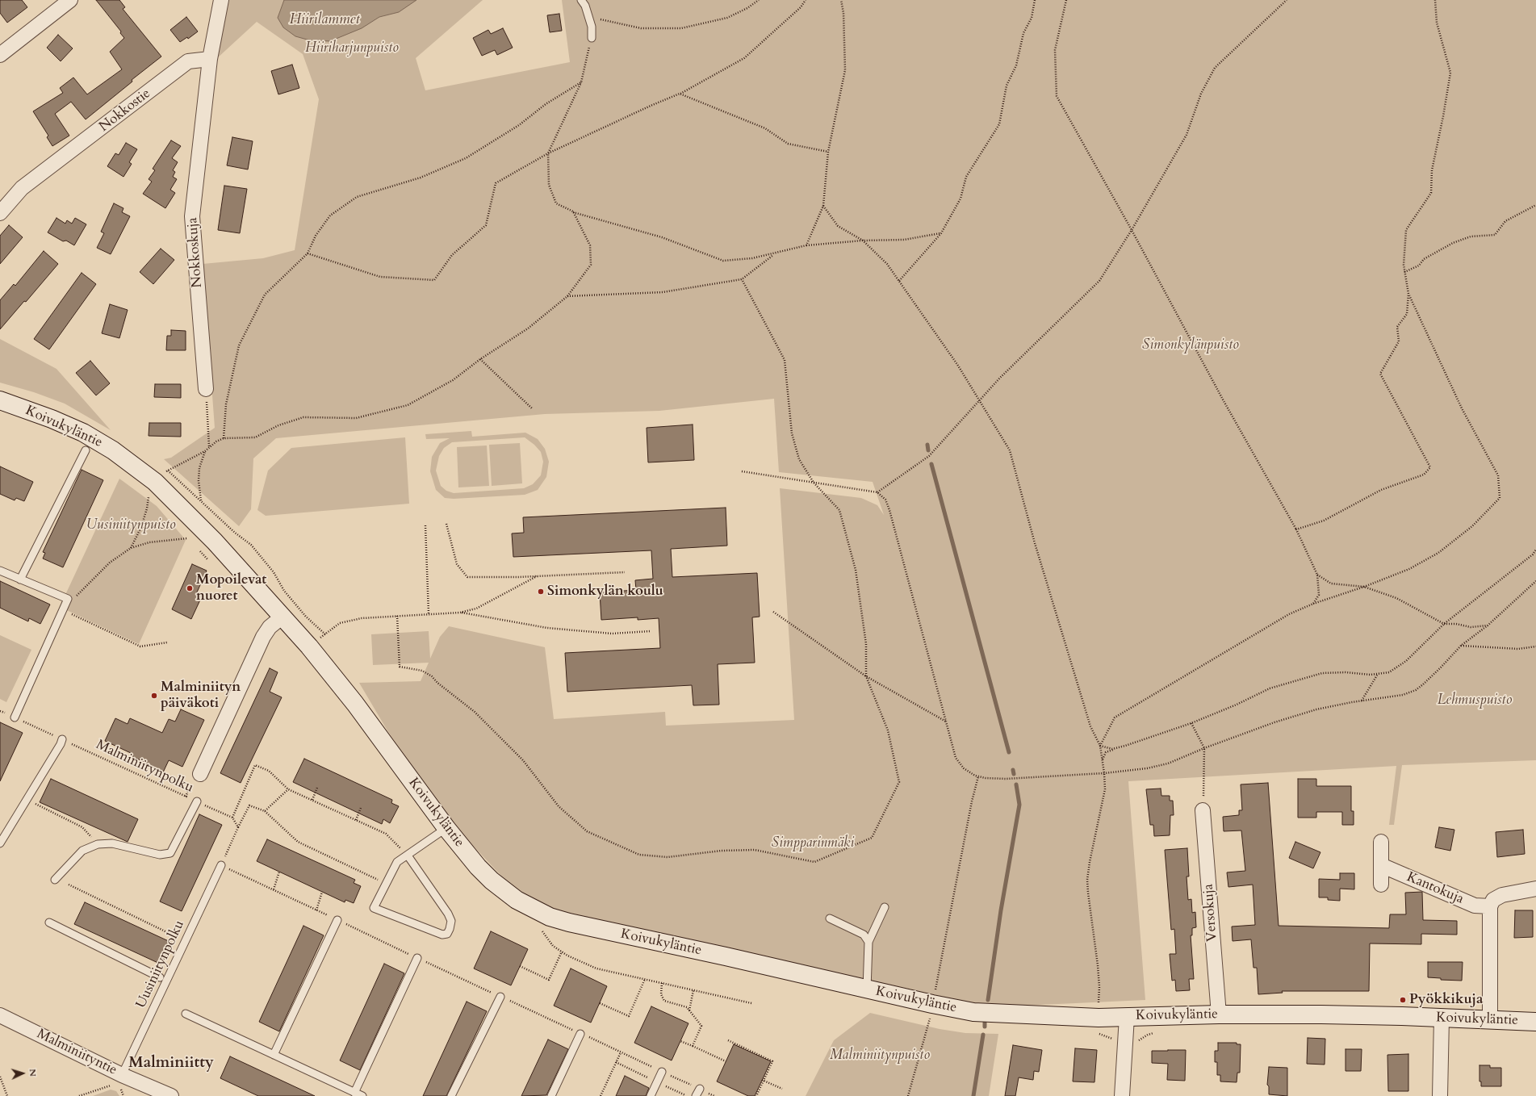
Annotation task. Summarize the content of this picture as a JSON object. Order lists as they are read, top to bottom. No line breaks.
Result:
{"streets":{"main road":["Koivukyläntie"],"street":["Nokkostie","Nokkoskuja","Kantokuja","Versokuja","Malminiityntie"],"lane":["Uusiniitynpolku"],"path":["Malminiitynpolku"]},"crossings":[["Nokkostie","Nokkoskuja"],["Koivukyläntie","Versokuja"],["Uusiniitynpolku","Malminiityntie"]],"districts":["Malminiitty"],"water":["Hiirilammet"],"parks":["Hiiriharjunpuisto","Simonkylänpuisto","Uusiniitynpuisto","Lehmuspuisto","Simpparinmäki","Malminiitynpuisto"],"places":["Mopoilevat nuoret","Simonkylän koulu","Malminiityn päiväkoti","Pyökkikuja"],"north":"right"}
